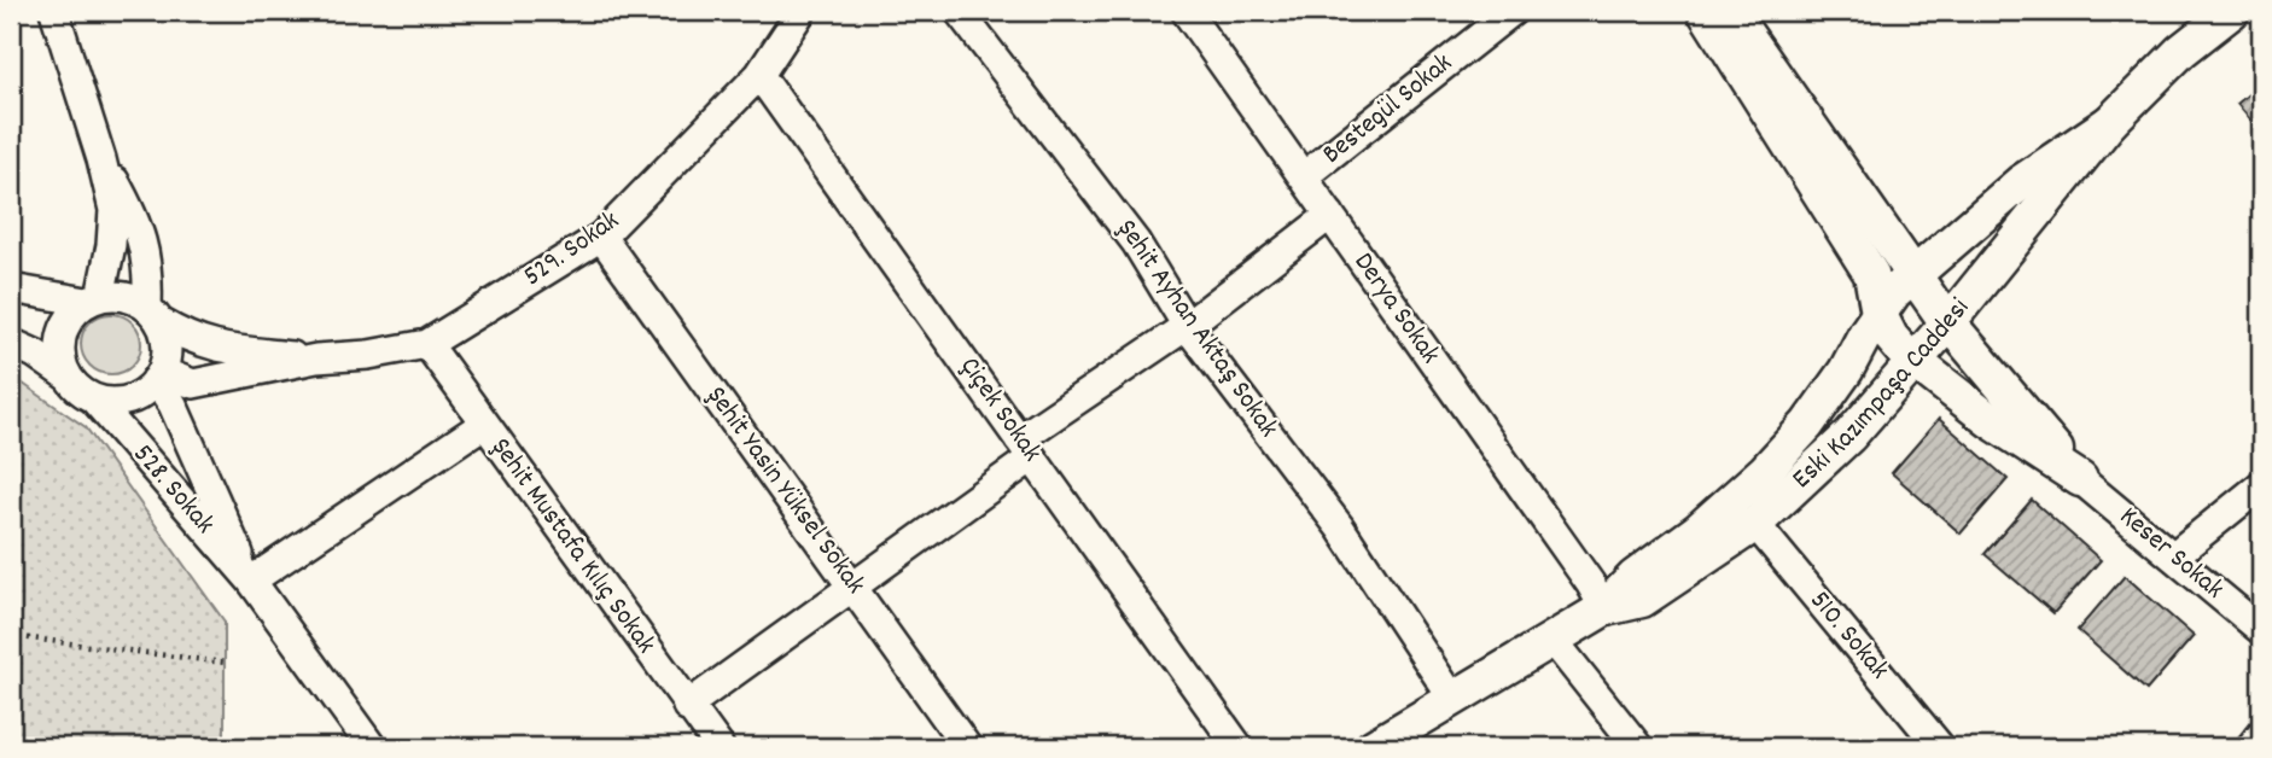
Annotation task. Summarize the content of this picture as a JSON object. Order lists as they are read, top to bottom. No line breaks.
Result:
{"streets":{"street":["Bestegül Sokak","529. Sokak","Derya Sokak","Şehit Ayhan Aktaş Sokak","Eski Kazımpaşa Caddesi","Çiçek Sokak","528. Sokak","Şehit Yasin Yüksel Sokak","Şehit Mustafa Kılıç Sokak","Keser Sokak","510. Sokak"]},"crossings":[["Bestegül Sokak","Derya Sokak"],["529. Sokak","Çiçek Sokak"],["529. Sokak","528. Sokak"],["529. Sokak","Şehit Yasin Yüksel Sokak"],["529. Sokak","Şehit Mustafa Kılıç Sokak"],["Derya Sokak","Eski Kazımpaşa Caddesi"],["Şehit Ayhan Aktaş Sokak","Eski Kazımpaşa Caddesi"],["Eski Kazımpaşa Caddesi","510. Sokak"]]}
